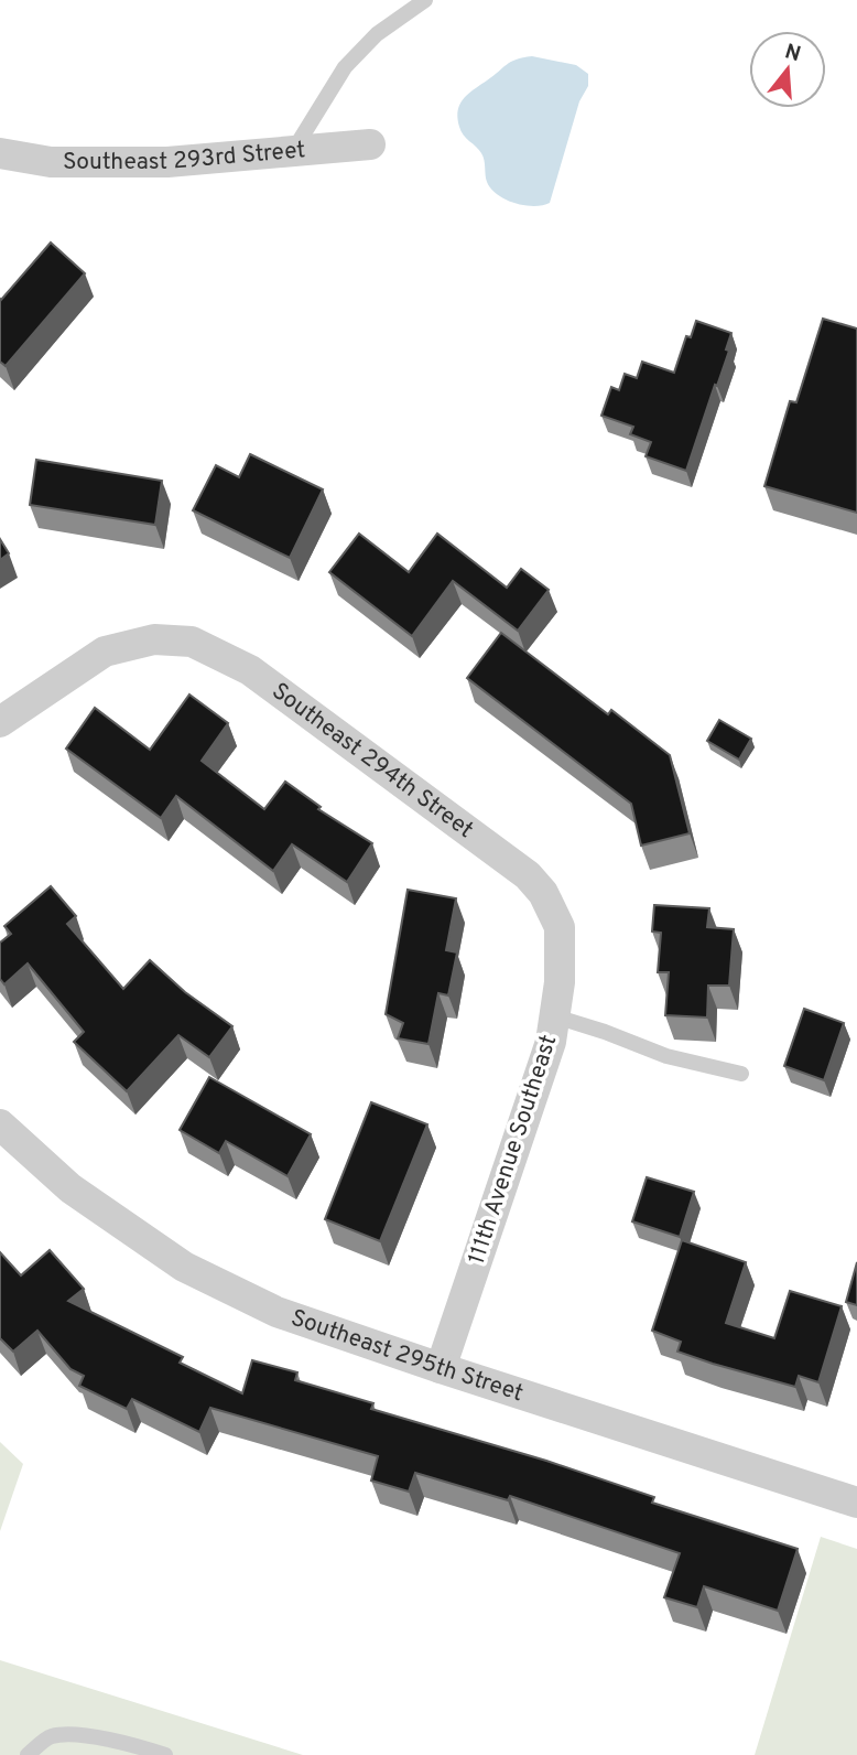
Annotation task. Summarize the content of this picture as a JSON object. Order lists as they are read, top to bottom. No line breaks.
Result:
{"streets":{"street":["Southeast 293rd Street","Southeast 294th Street","111th Avenue Southeast","Southeast 295th Street"]},"crossings":[["Southeast 294th Street","111th Avenue Southeast"],["111th Avenue Southeast","Southeast 295th Street"]],"north":"top"}
